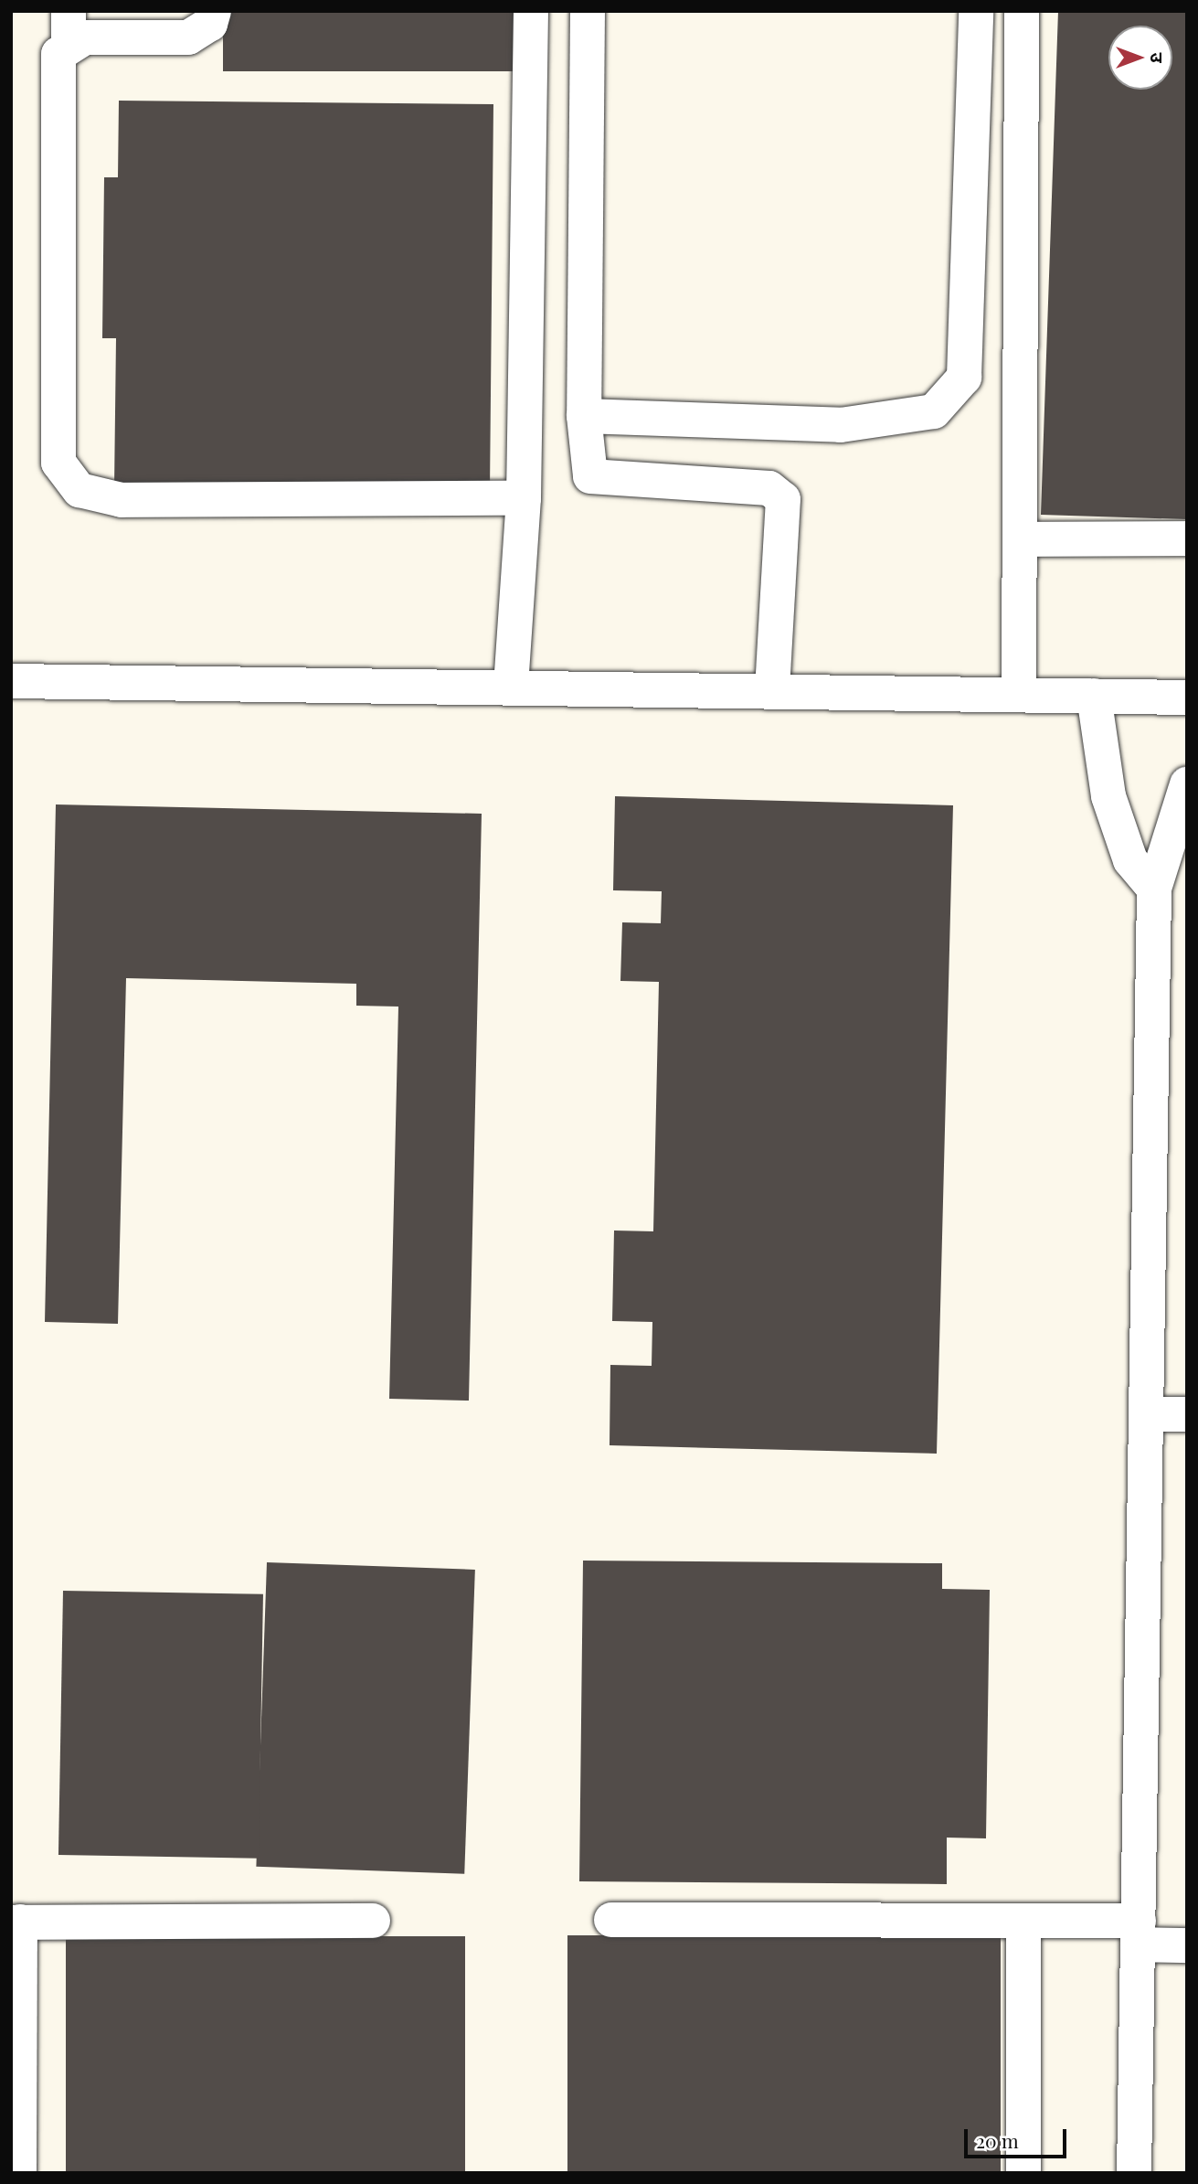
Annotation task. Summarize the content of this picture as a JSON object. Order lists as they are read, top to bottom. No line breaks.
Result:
{"scale_bar":"20 m","north":"right"}
